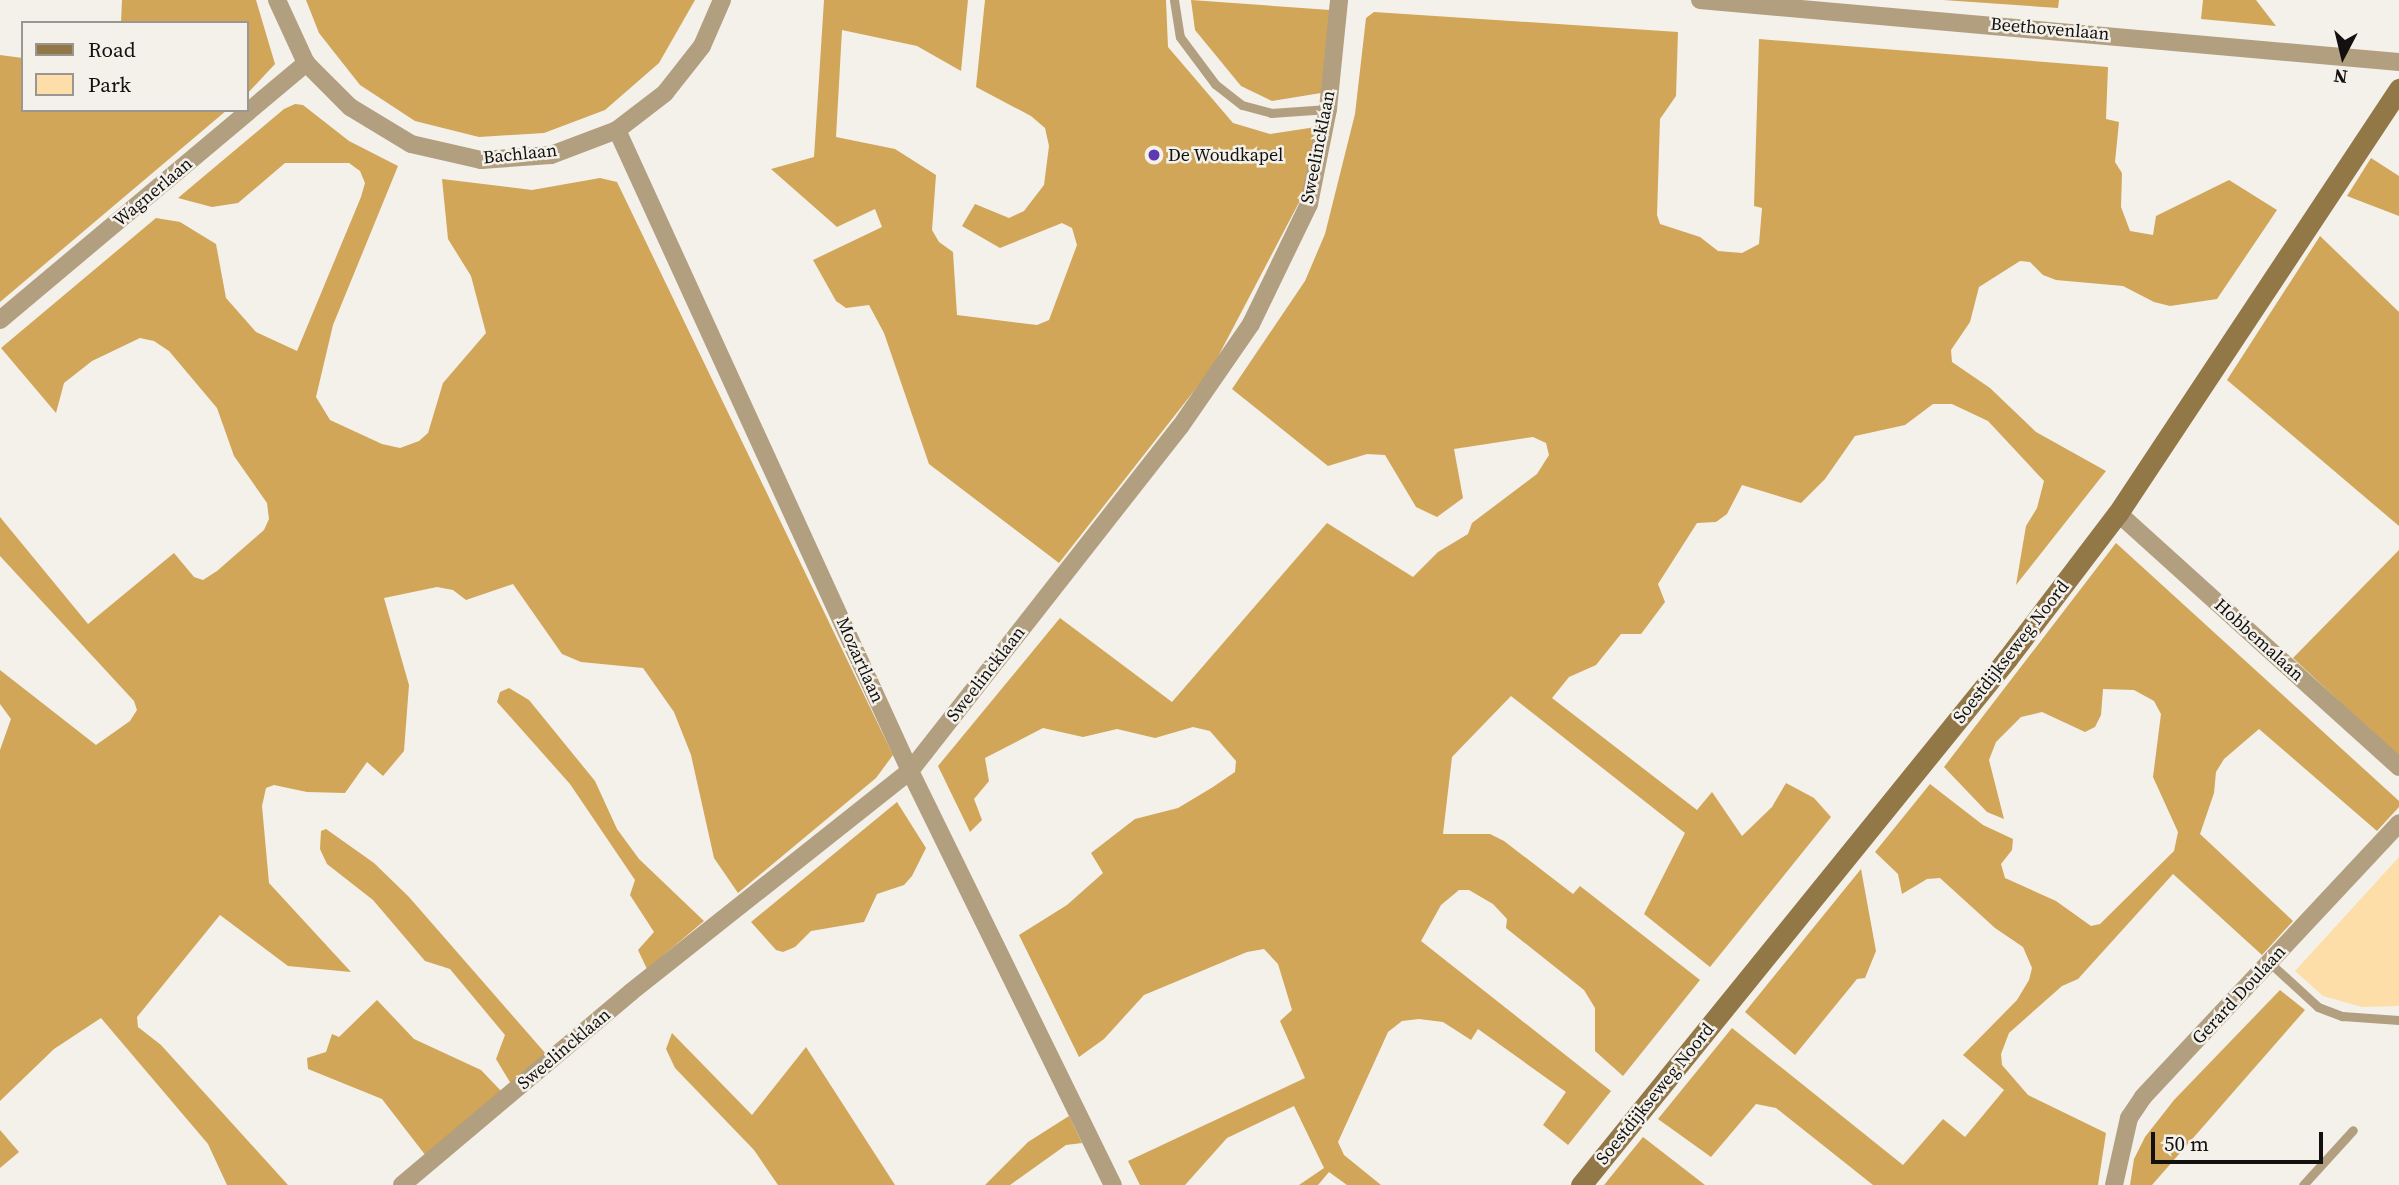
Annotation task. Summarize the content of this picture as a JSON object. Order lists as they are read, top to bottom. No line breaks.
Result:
{"streets":{"main road":["Soestdijkseweg Noord"],"street":["Beethovenlaan","Sweelincklaan","Bachlaan","Wagnerlaan","Hobbemalaan","Mozartlaan","Gerard Doulaan"]},"crossings":[["Sweelincklaan","Mozartlaan"],["Bachlaan","Wagnerlaan"],["Bachlaan","Mozartlaan"],["Hobbemalaan","Soestdijkseweg Noord"]],"places":["De Woudkapel"],"legend":["Road","Park"],"scale_bar":"50 m","north":"bottom"}
